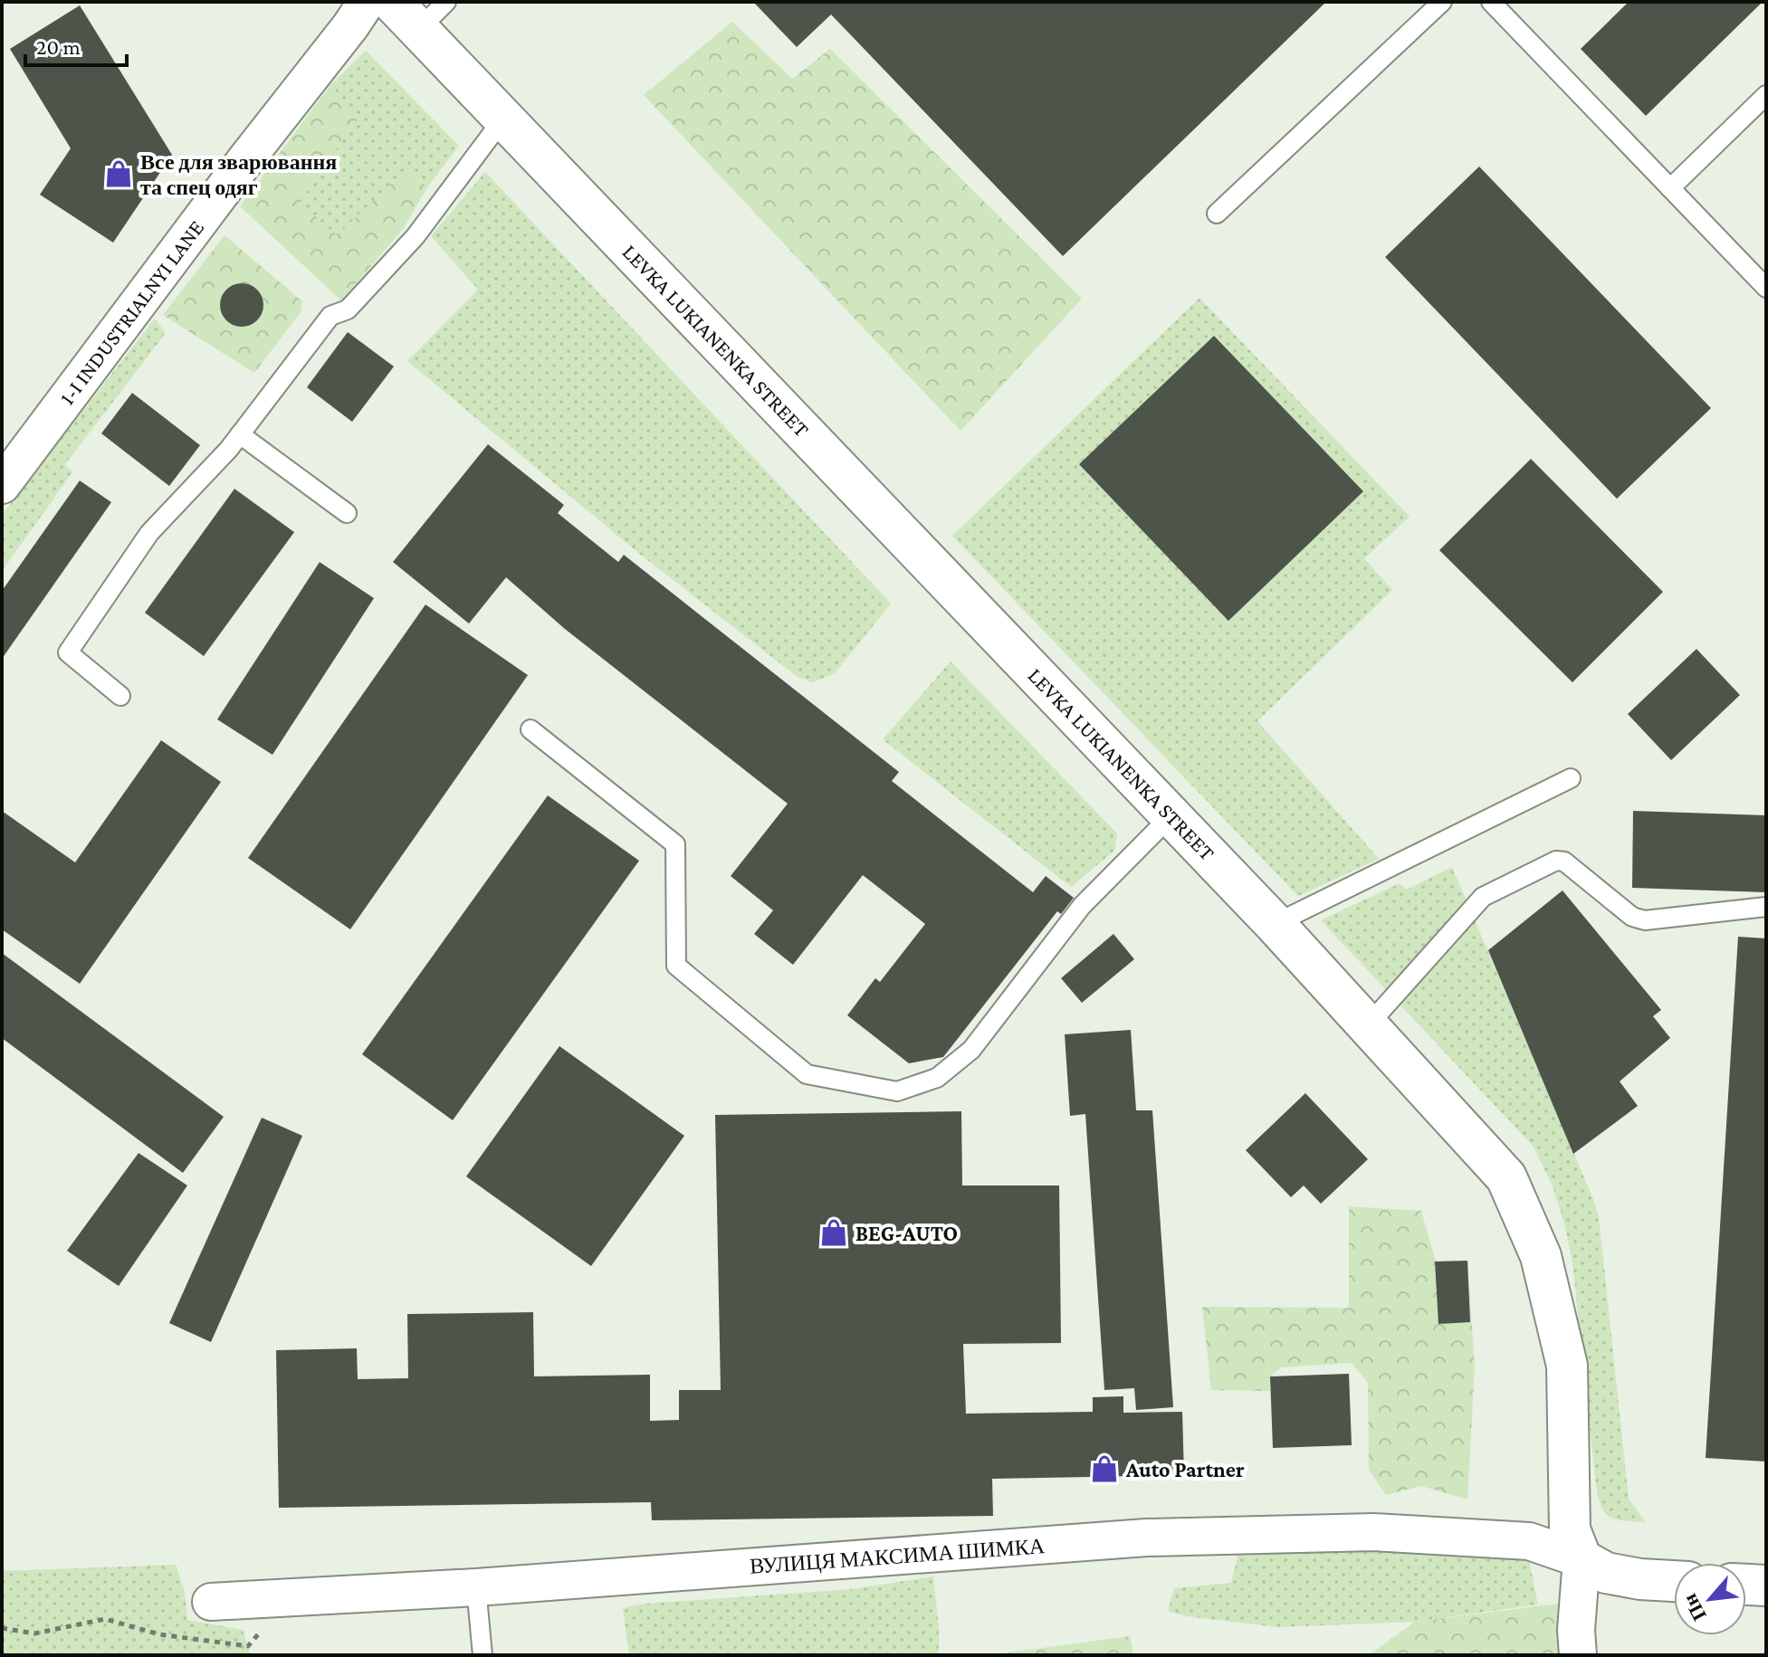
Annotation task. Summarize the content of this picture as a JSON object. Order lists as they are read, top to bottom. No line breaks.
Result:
{"streets":{"main road":["LEVKA LUKIANENKA STREET"],"street":["1-I INDUSTRIALNYI LANE","ВУЛИЦЯ МАКСИМА ШИМКА"]},"crossings":[["LEVKA LUKIANENKA STREET","ВУЛИЦЯ МАКСИМА ШИМКА"]],"places":{"shop":["Все для зварювання та спец одяг","BEG-AUTO","Auto Partner"]},"scale_bar":"20 m","north":"bottom left"}
